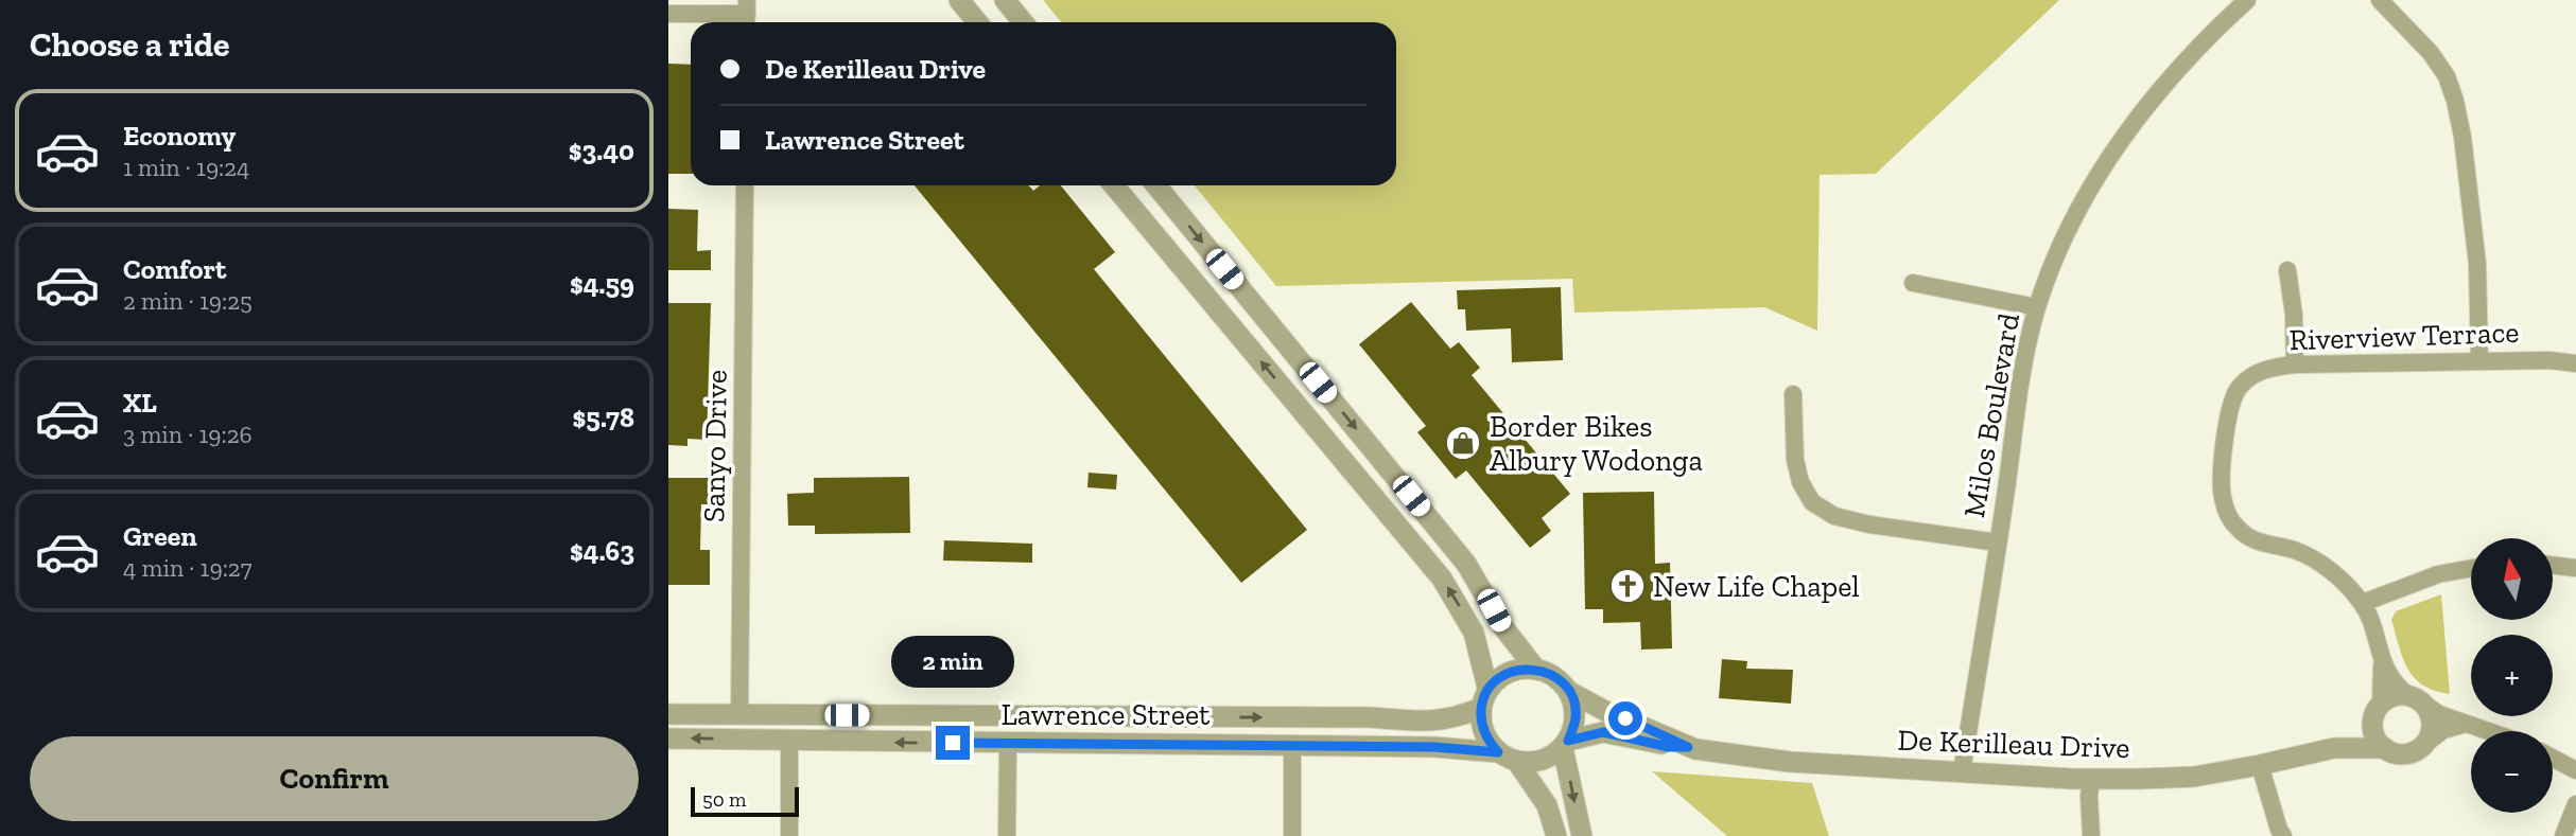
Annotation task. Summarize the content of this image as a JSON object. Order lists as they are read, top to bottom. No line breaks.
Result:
{"streets":{"street":["Riverview Terrace","Milos Boulevard","Sanyo Drive","Lawrence Street","De Kerilleau Drive"]},"crossings":[["Riverview Terrace","De Kerilleau Drive"],["Milos Boulevard","De Kerilleau Drive"],["Sanyo Drive","Lawrence Street"],["Lawrence Street","De Kerilleau Drive"]],"places":{"shop":["Border Bikes Albury Wodonga"],"church":["New Life Chapel"]},"scale_bar":"50 m","north":"top","page":{"heading":"Choose a ride","banner":["De Kerilleau Drive","Lawrence Street"],"list":[{"name":"Economy","note":"1 min · 19:24","value":"$3.40"},{"name":"Comfort","note":"2 min · 19:25","value":"$4.59"},{"name":"XL","note":"3 min · 19:26","value":"$5.78"},{"name":"Green","note":"4 min · 19:27","value":"$4.63"}],"map_buttons":["+","−"],"bubble":"2 min","buttons":"Confirm","scale":"50 m"}}
